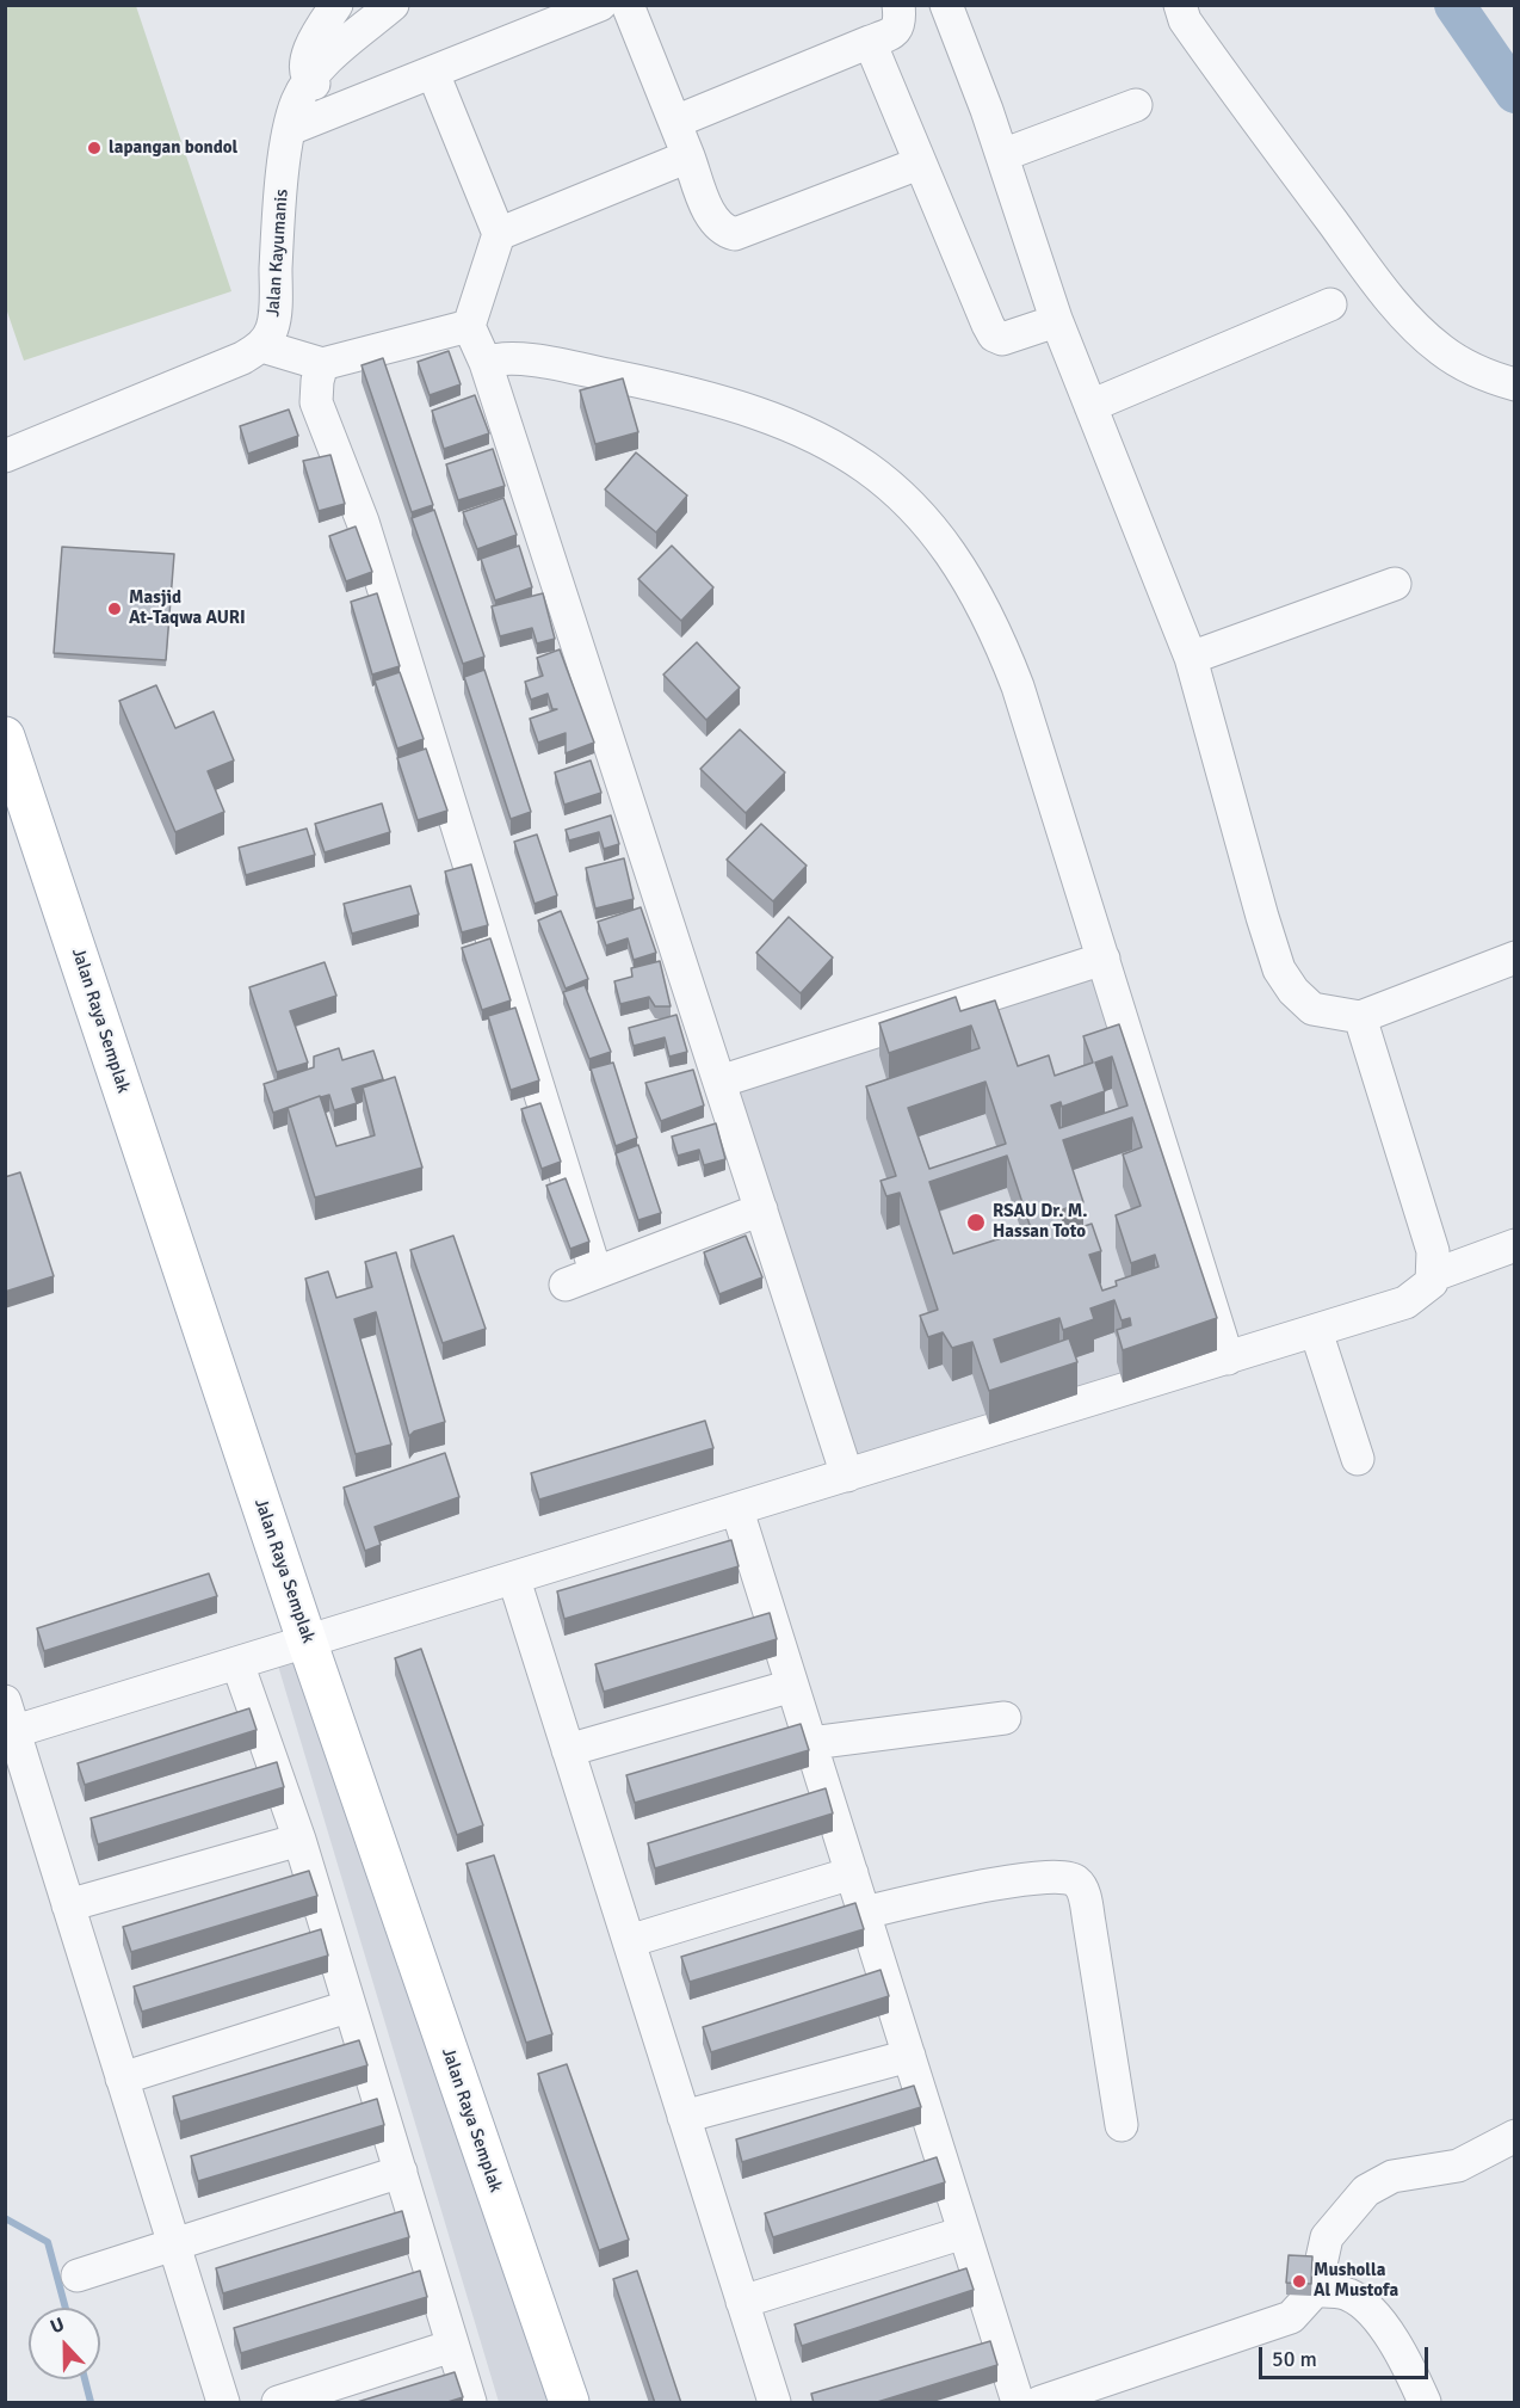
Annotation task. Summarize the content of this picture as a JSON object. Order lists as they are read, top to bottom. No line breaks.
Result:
{"streets":{"main road":["Jalan Raya Semplak"],"street":["Jalan Kayumanis"]},"places":["lapangan bondol","Masjid At-Taqwa AURI","RSAU Dr. M. Hassan Toto","Musholla Al Mustofa"],"scale_bar":"50 m","north":"top"}
